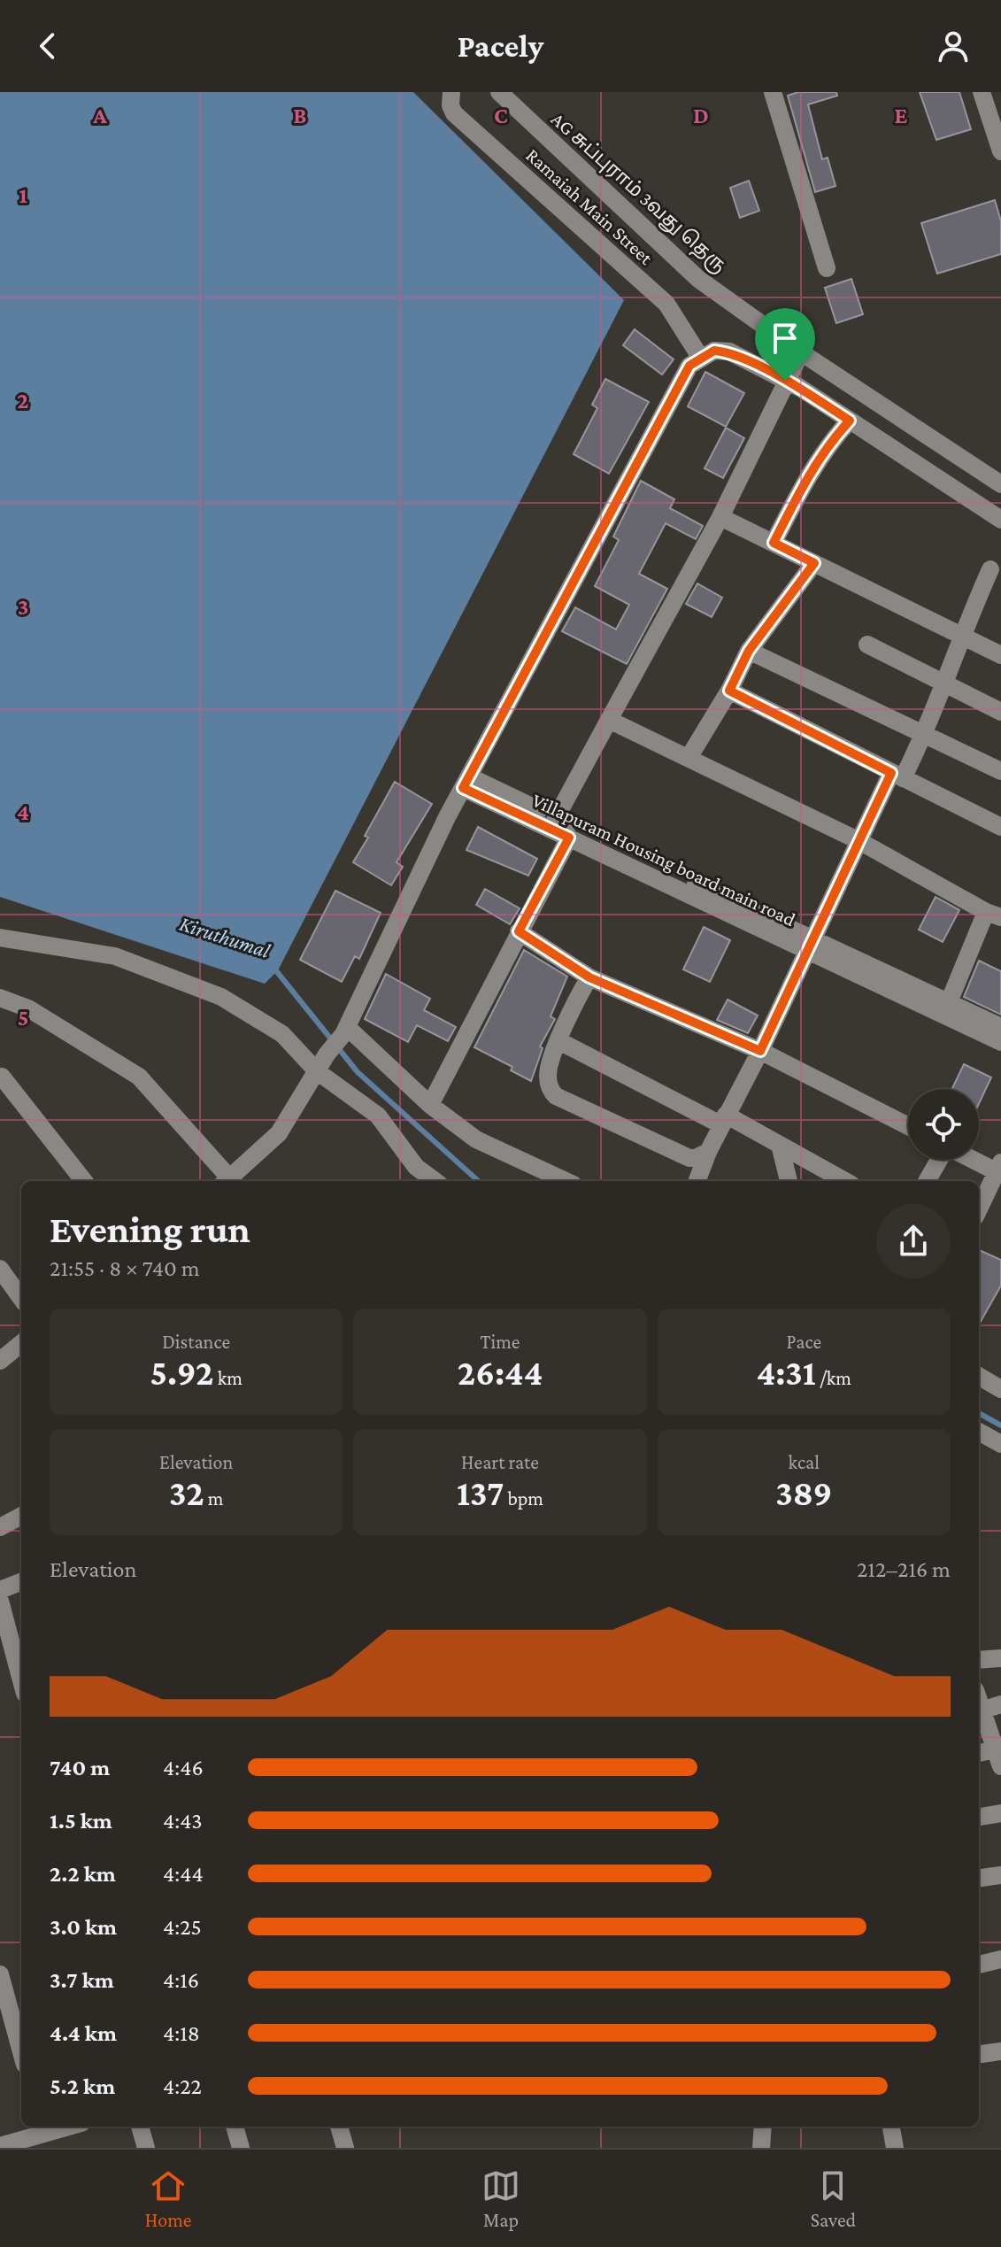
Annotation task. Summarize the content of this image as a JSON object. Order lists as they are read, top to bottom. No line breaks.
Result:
{"streets":{"street":["AG சுப்புராம் 3வது தெரு","Ramaiah Main Street","Villapuram Housing board main road"]},"water":["Kiruthumal"],"page":{"header":"Pacely","heading":["Evening run","21:55 · 8 × 740 m"],"stats":[["Distance","5.92 km"],["Time","26:44"],["Pace","4:31 /km"],["Elevation","32 m"],["Heart rate","137 bpm"],["kcal","389"]],"chart":["Elevation","212–216 m"],"list":[{"name":"740 m","note":"4:46"},{"name":"1.5 km","note":"4:43"},{"name":"2.2 km","note":"4:44"},{"name":"3.0 km","note":"4:25"},{"name":"3.7 km","note":"4:16"},{"name":"4.4 km","note":"4:18"},{"name":"5.2 km","note":"4:22"}],"tabs":["Home","Map","Saved"]},"grid":{"columns":["A","B","C","D","E"],"rows":["1","2","3","4","5"]}}
